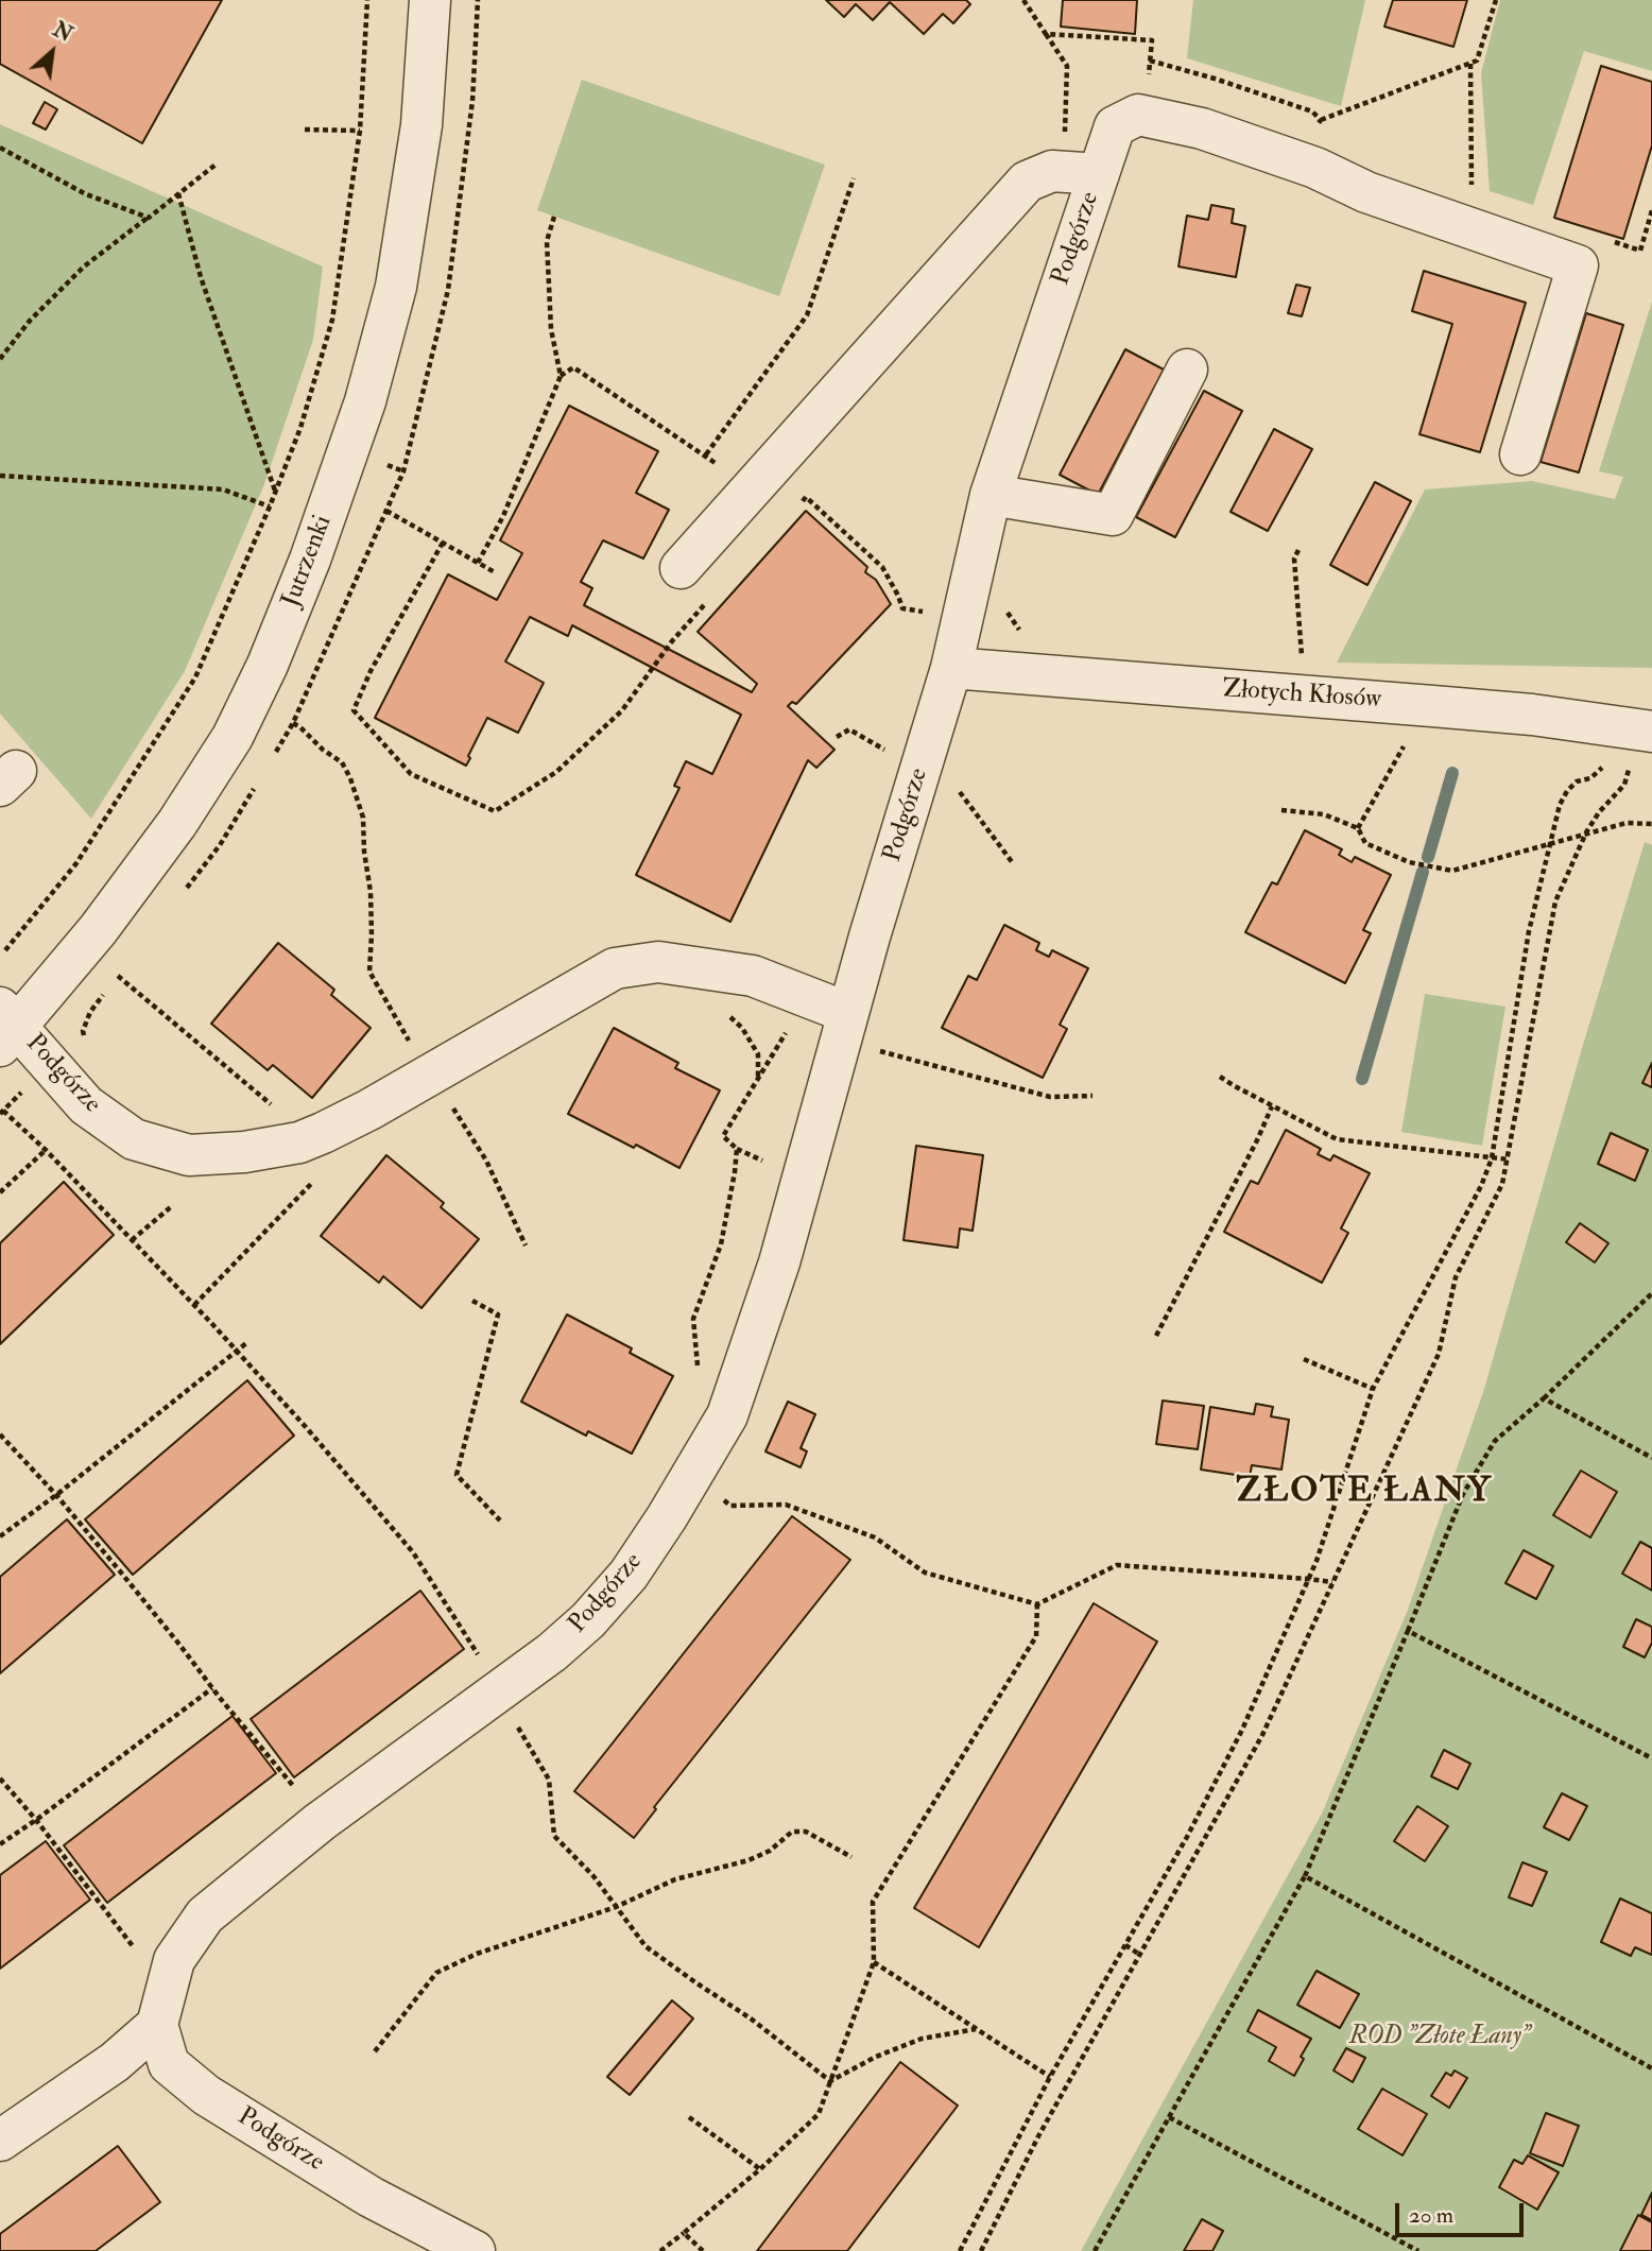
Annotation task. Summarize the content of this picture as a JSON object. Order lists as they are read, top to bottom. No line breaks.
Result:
{"streets":{"street":["Podgórze","Jutrzenki","Złotych Kłosów"]},"crossings":[["Podgórze","Jutrzenki"],["Podgórze","Złotych Kłosów"]],"districts":["ZŁOTE ŁANY"],"parks":["ROD \"Złote Łany\""],"scale_bar":"20 m","north":"top right"}
